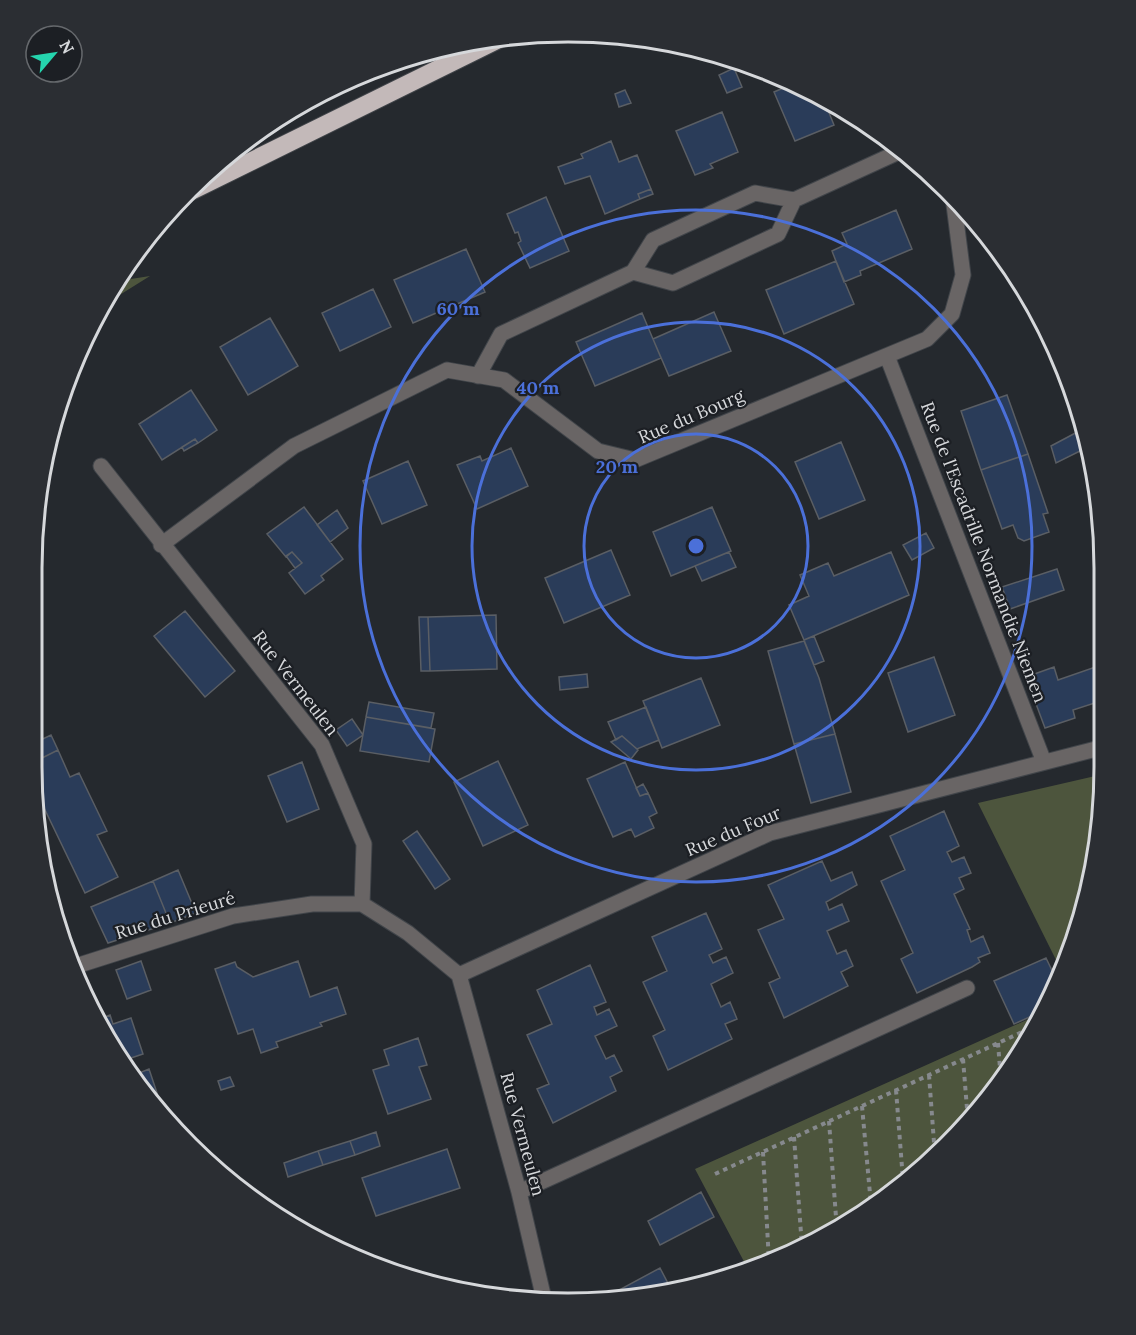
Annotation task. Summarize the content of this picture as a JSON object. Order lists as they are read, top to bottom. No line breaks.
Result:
{"streets":{"street":["Rue du Bourg","Rue de l'Escadrille Normandie Niemen","Rue Vermeulen","Rue du Four","Rue du Prieuré"]},"crossings":[["Rue du Bourg","Rue de l'Escadrille Normandie Niemen"],["Rue du Bourg","Rue Vermeulen"],["Rue de l'Escadrille Normandie Niemen","Rue du Four"],["Rue Vermeulen","Rue du Four"],["Rue Vermeulen","Rue du Prieuré"]],"north":"top right","rings":["60 m","40 m","20 m"]}
